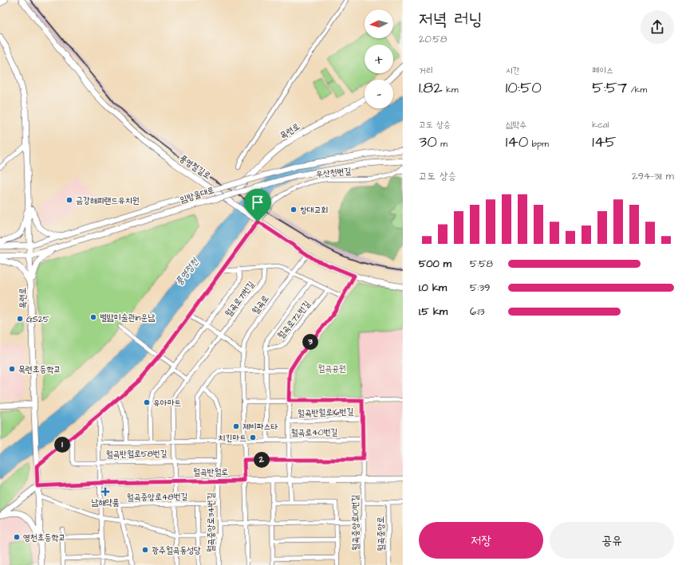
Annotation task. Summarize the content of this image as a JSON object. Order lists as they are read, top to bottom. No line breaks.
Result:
{"streets":{"main road":["목련로","풍영철길로","임방울대로","월곡반월로"],"street":["우산천변길","월곡로71번길","월곡로","월곡로72번길","월곡반월로16번길","월곡로40번길","월곡반월로58번길","월곡중앙로48번길","월곡중앙로34번길","월곡중앙로10번길","월곡중앙로"]},"crossings":[["목련로","풍영철길로"],["목련로","우산천변길"],["목련로","임방울대로"],["목련로","월곡반월로"],["우산천변길","월곡로71번길"],["우산천변길","월곡반월로58번길"],["월곡로71번길","월곡로"],["월곡로71번길","월곡로40번길"],["월곡로71번길","월곡반월로58번길"],["월곡로","월곡반월로16번길"],["월곡로","월곡로40번길"],["월곡로","월곡반월로"],["월곡반월로16번길","월곡로40번길"],["월곡반월로16번길","월곡반월로"],["월곡반월로16번길","월곡중앙로10번길"],["월곡로40번길","월곡반월로58번길"],["월곡로40번길","월곡중앙로34번길"],["월곡반월로58번길","월곡반월로"],["월곡반월로58번길","월곡중앙로48번길"],["월곡반월로","월곡중앙로34번길"],["월곡반월로","월곡중앙로10번길"],["월곡중앙로48번길","월곡중앙로34번길"]],"water":["풍영정천"],"parks":["월곡공원"],"places":{"other":["금강해피랜드유치원","창대교회","별밤미술관in운남","GS25","목련초등학교","유아마트","제비파스타","치킨마트","영천초등학교","광주월곡동성당"],"health":["남해약품"]},"north":"left","page":{"heading":["저녁 러닝","20:58"],"map_buttons":["+","−"],"stats":[["거리","1.82 km"],["시간","10:50"],["페이스","5:57 /km"],["고도 상승","30 m"],["심박수","140 bpm"],["kcal","145"]],"chart":["고도 상승","294–311 m"],"list":[{"name":"500 m","note":"5:58"},{"name":"1.0 km","note":"5:39"},{"name":"1.5 km","note":"6:13"}],"pins":["3","1","2"],"buttons":["저장","공유"]}}
